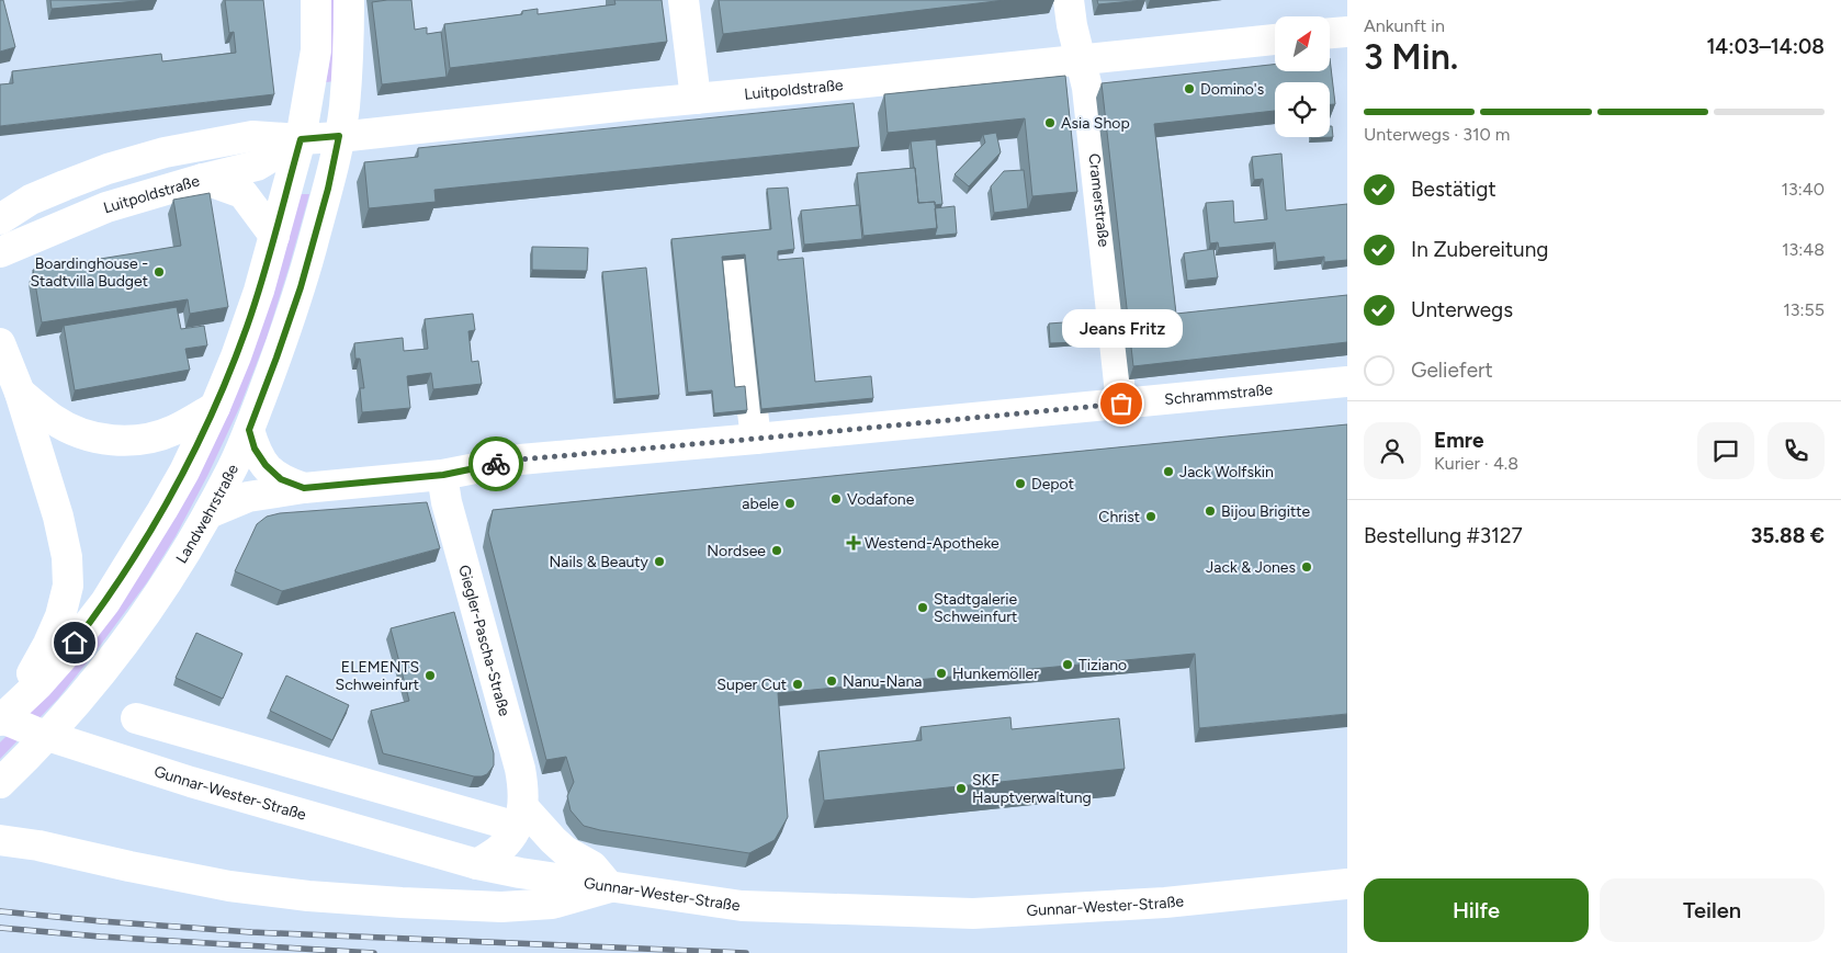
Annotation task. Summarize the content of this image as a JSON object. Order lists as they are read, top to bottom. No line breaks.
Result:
{"streets":{"street":["Luitpoldstraße","Cramerstraße","Schrammstraße","Landwehrstraße","Giegler-Pascha-Straße","Gunnar-Wester-Straße"]},"crossings":[["Luitpoldstraße","Cramerstraße"],["Luitpoldstraße","Landwehrstraße"],["Cramerstraße","Schrammstraße"],["Schrammstraße","Landwehrstraße"],["Schrammstraße","Giegler-Pascha-Straße"]],"places":{"other":["Domino's","Asia Shop","Boardinghouse - Stadtvilla Budget","Jeans Fritz","Jack Wolfskin","Depot","Vodafone","abele","Bijou Brigitte","Christ","Nordsee","Nails & Beauty","Jack & Jones","Stadtgalerie Schweinfurt","Tiziano","Hunkemöller","ELEMENTS Schweinfurt","Nanu-Nana","Super Cut","SKF Hauptverwaltung"],"health":["Westend-Apotheke"]},"north":"top right","page":{"heading":["3 Min.","Ankunft in","14:03–14:08"],"panel":["Emre","Kurier · 4.8","Bestellung #3127","35.88 €"],"bar":"Unterwegs · 310 m","list":[["Bestätigt","13:40"],["In Zubereitung","13:48"],["Unterwegs","13:55"],"Geliefert"],"bubble":"Jeans Fritz","buttons":["Hilfe","Teilen"]}}
